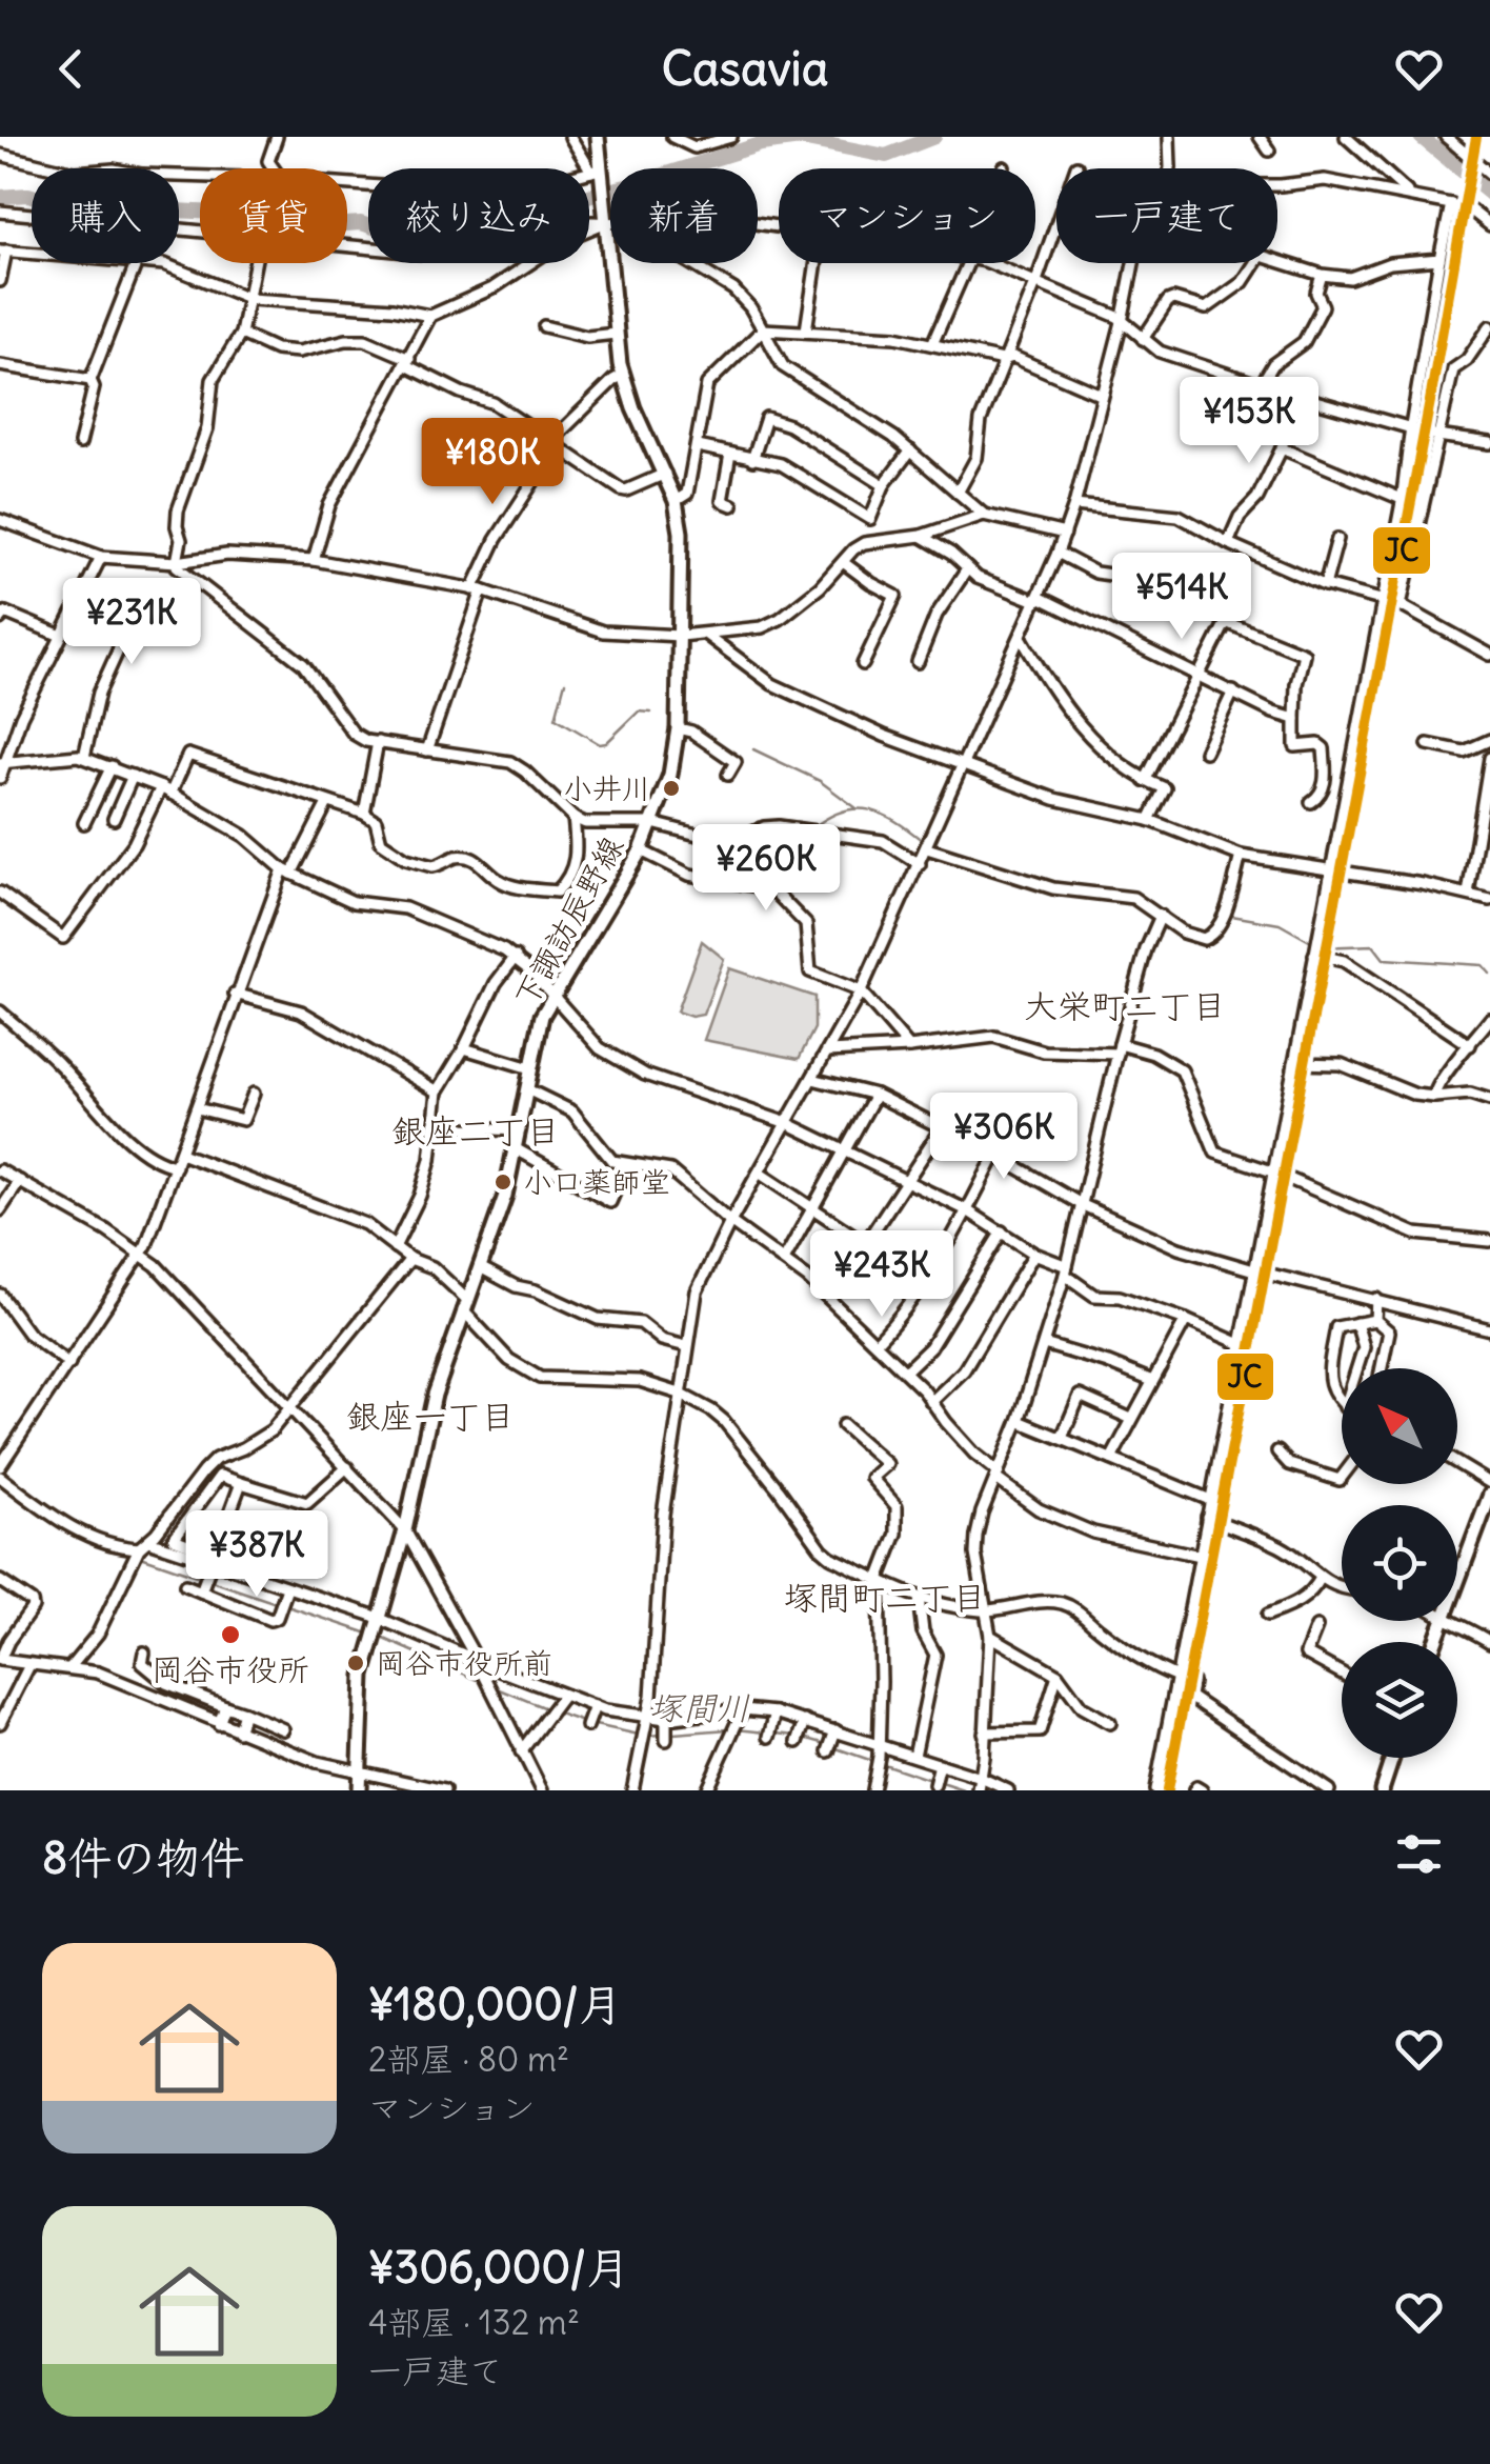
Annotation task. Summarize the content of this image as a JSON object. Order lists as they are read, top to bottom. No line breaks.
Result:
{"streets":{"main road":["下諏訪辰野線"]},"districts":["大栄町二丁目","銀座二丁目","銀座一丁目","塚間町二丁目"],"water":["塚間川"],"places":["小井川","小口薬師堂","岡谷市役所","岡谷市役所前"],"lines":["transit line JC"],"north":"top left","page":{"header":"Casavia","chip":["購入","賃貸","絞り込み","新着","マンション","一戸建て"],"price":["¥153K","¥180K","¥514K","¥231K","¥260K","¥306K","¥243K","¥387K"],"heading":"8件の物件","list":[{"name":"¥180,000/月","note":"2部屋 · 80 m² · マンション"},{"name":"¥306,000/月","note":"4部屋 · 132 m² · 一戸建て"}]}}
